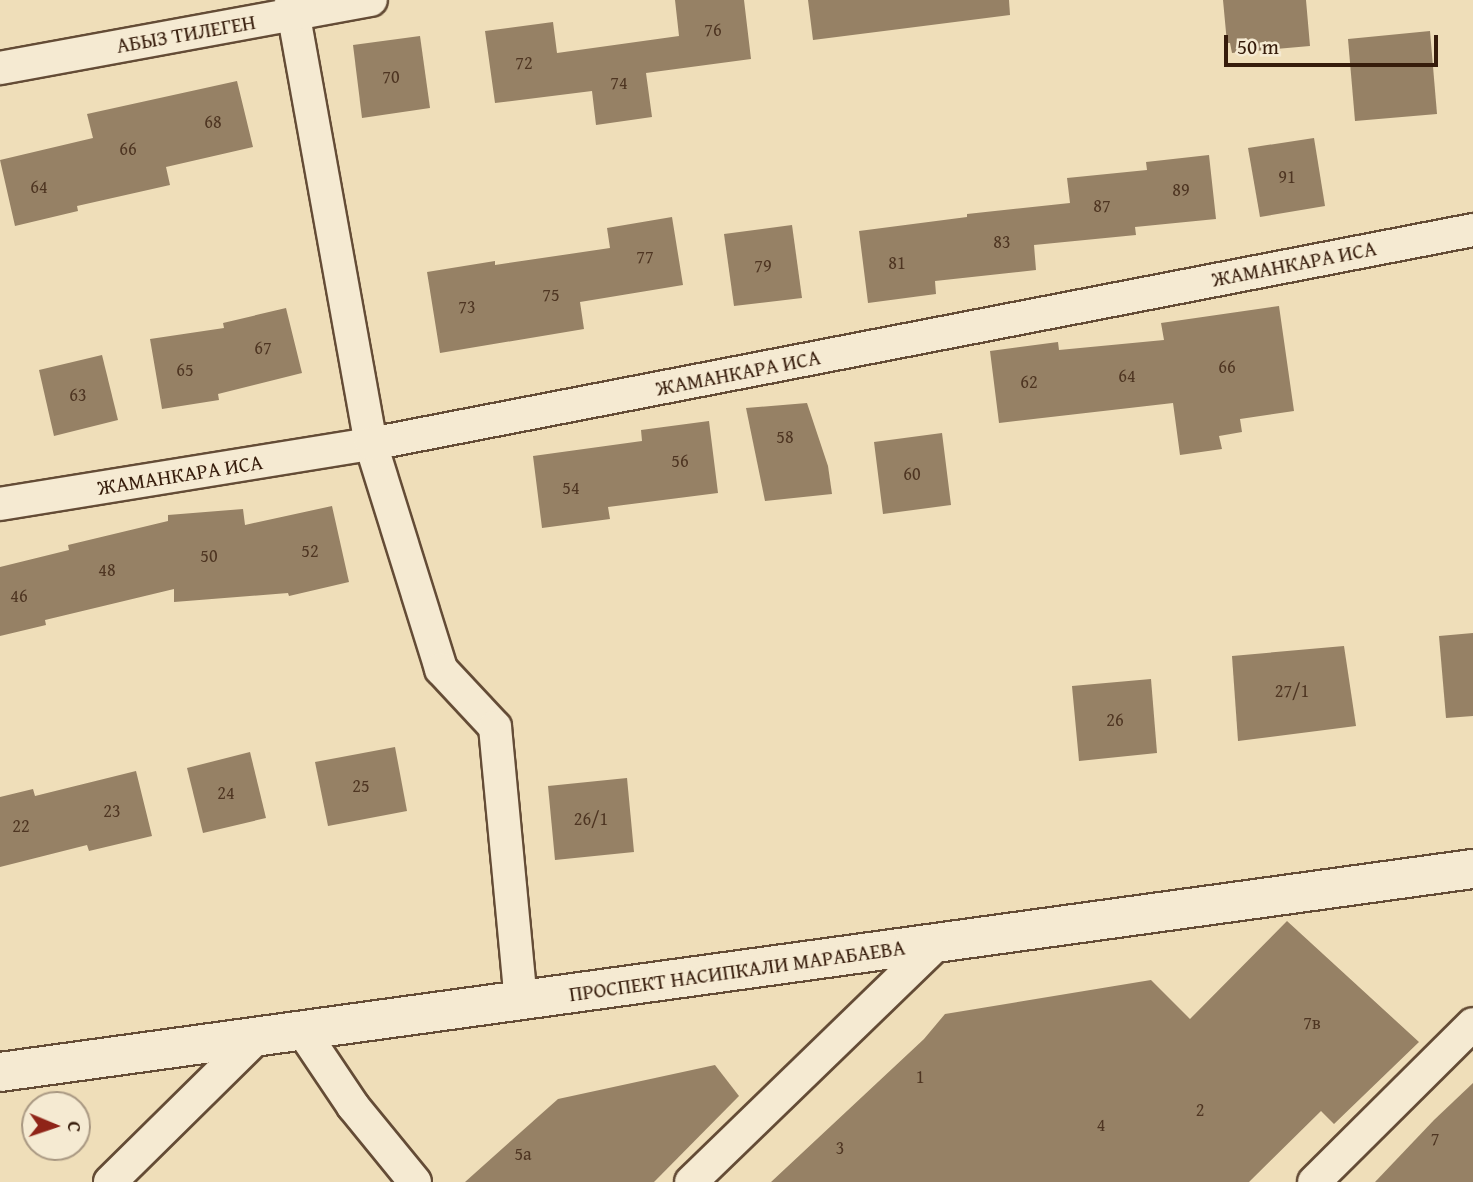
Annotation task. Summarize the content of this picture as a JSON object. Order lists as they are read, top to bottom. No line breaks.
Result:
{"streets":{"main road":["ПРОСПЕКТ НАСИПКАЛИ МАРАБАЕВА"],"street":["АБЫЗ ТИЛЕГЕН","ЖАМАНКАРА ИСА"]},"house_numbers":["76","72","70","74","68","66","91","64","89","87","83","77","81","79","75","73","67","66","65","64","62","63","58","56","60","54","52","50","48","46","27/1","26","25","24","23","26/1","22","7в","1","2","4","7","3","5а"],"scale_bar":"50 m","north":"right"}
